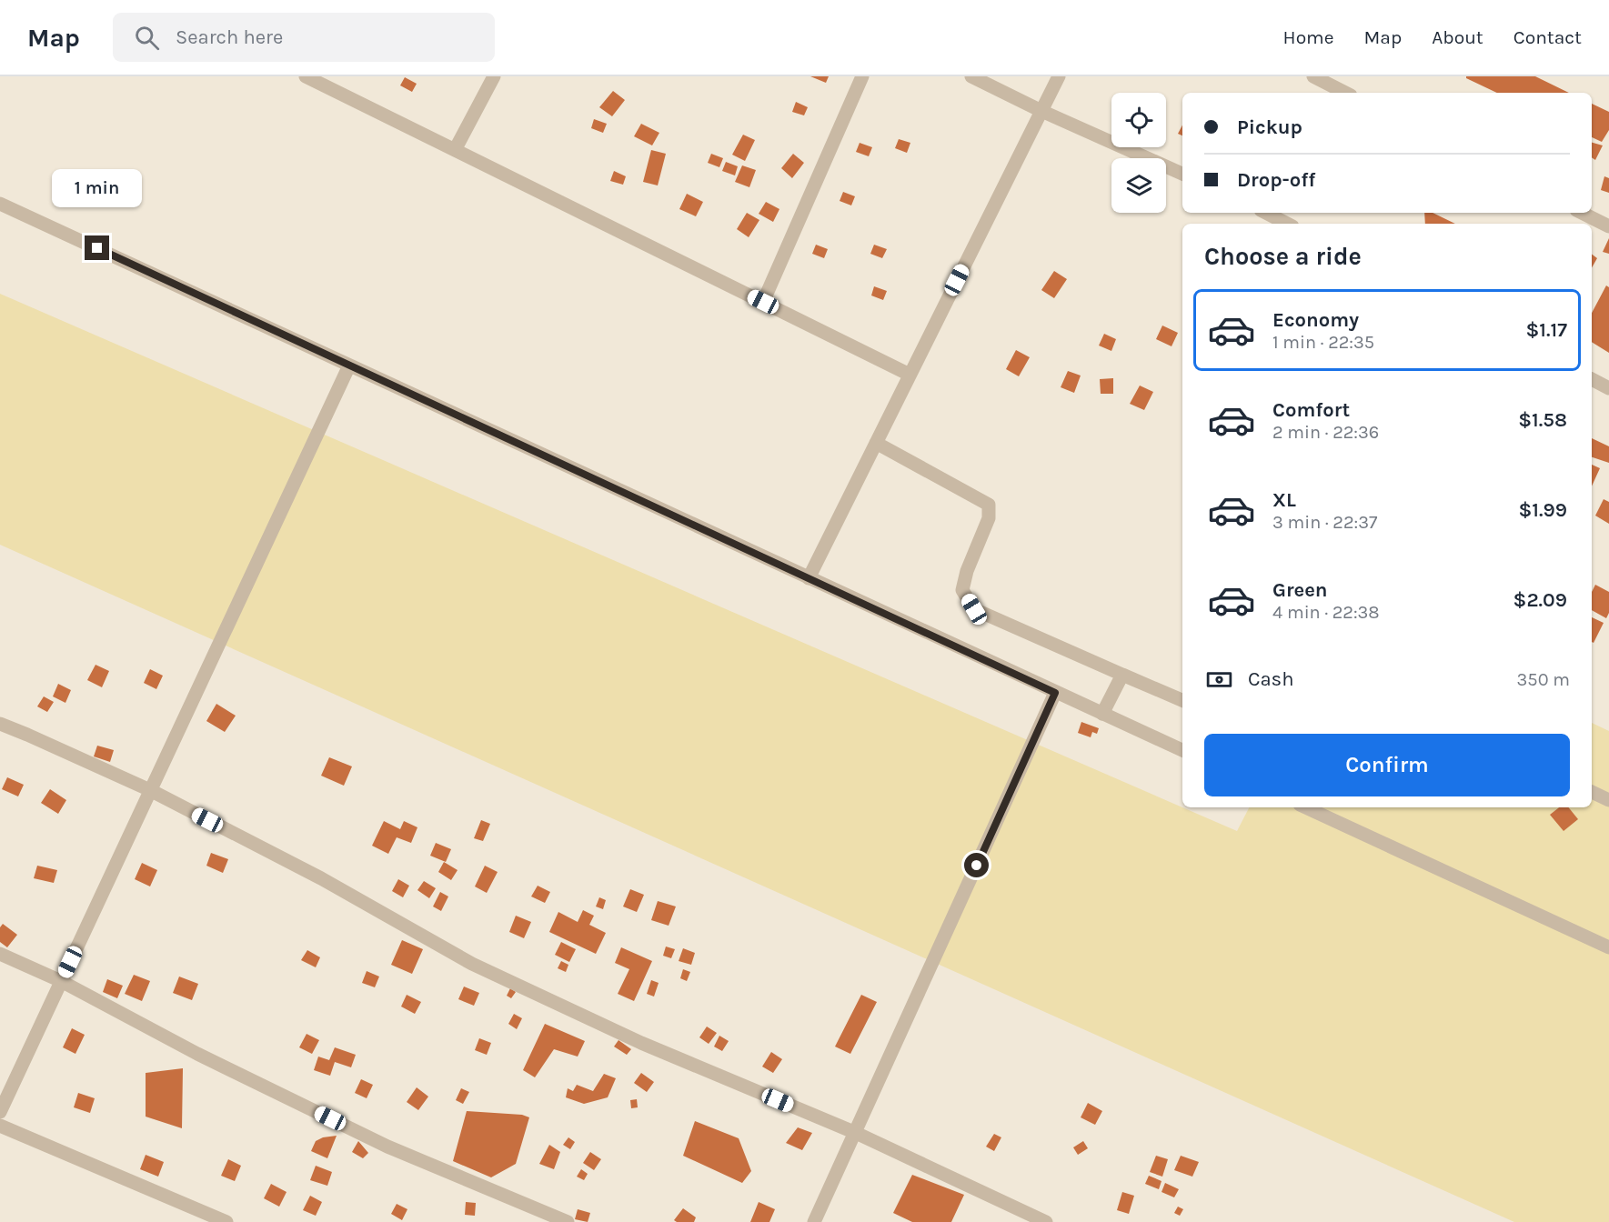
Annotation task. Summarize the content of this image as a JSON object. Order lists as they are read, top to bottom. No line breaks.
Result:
{"page":{"header":"Map","search":"Search here","nav":["Home","Map","About","Contact"],"banner":["Pickup","Drop-off"],"bubble":"1 min","heading":"Choose a ride","list":[{"name":"Economy","note":"1 min · 22:35","value":"$1.17"},{"name":"Comfort","note":"2 min · 22:36","value":"$1.58"},{"name":"XL","note":"3 min · 22:37","value":"$1.99"},{"name":"Green","note":"4 min · 22:38","value":"$2.09"}],"pay":["Cash","350 m"],"buttons":"Confirm"}}
